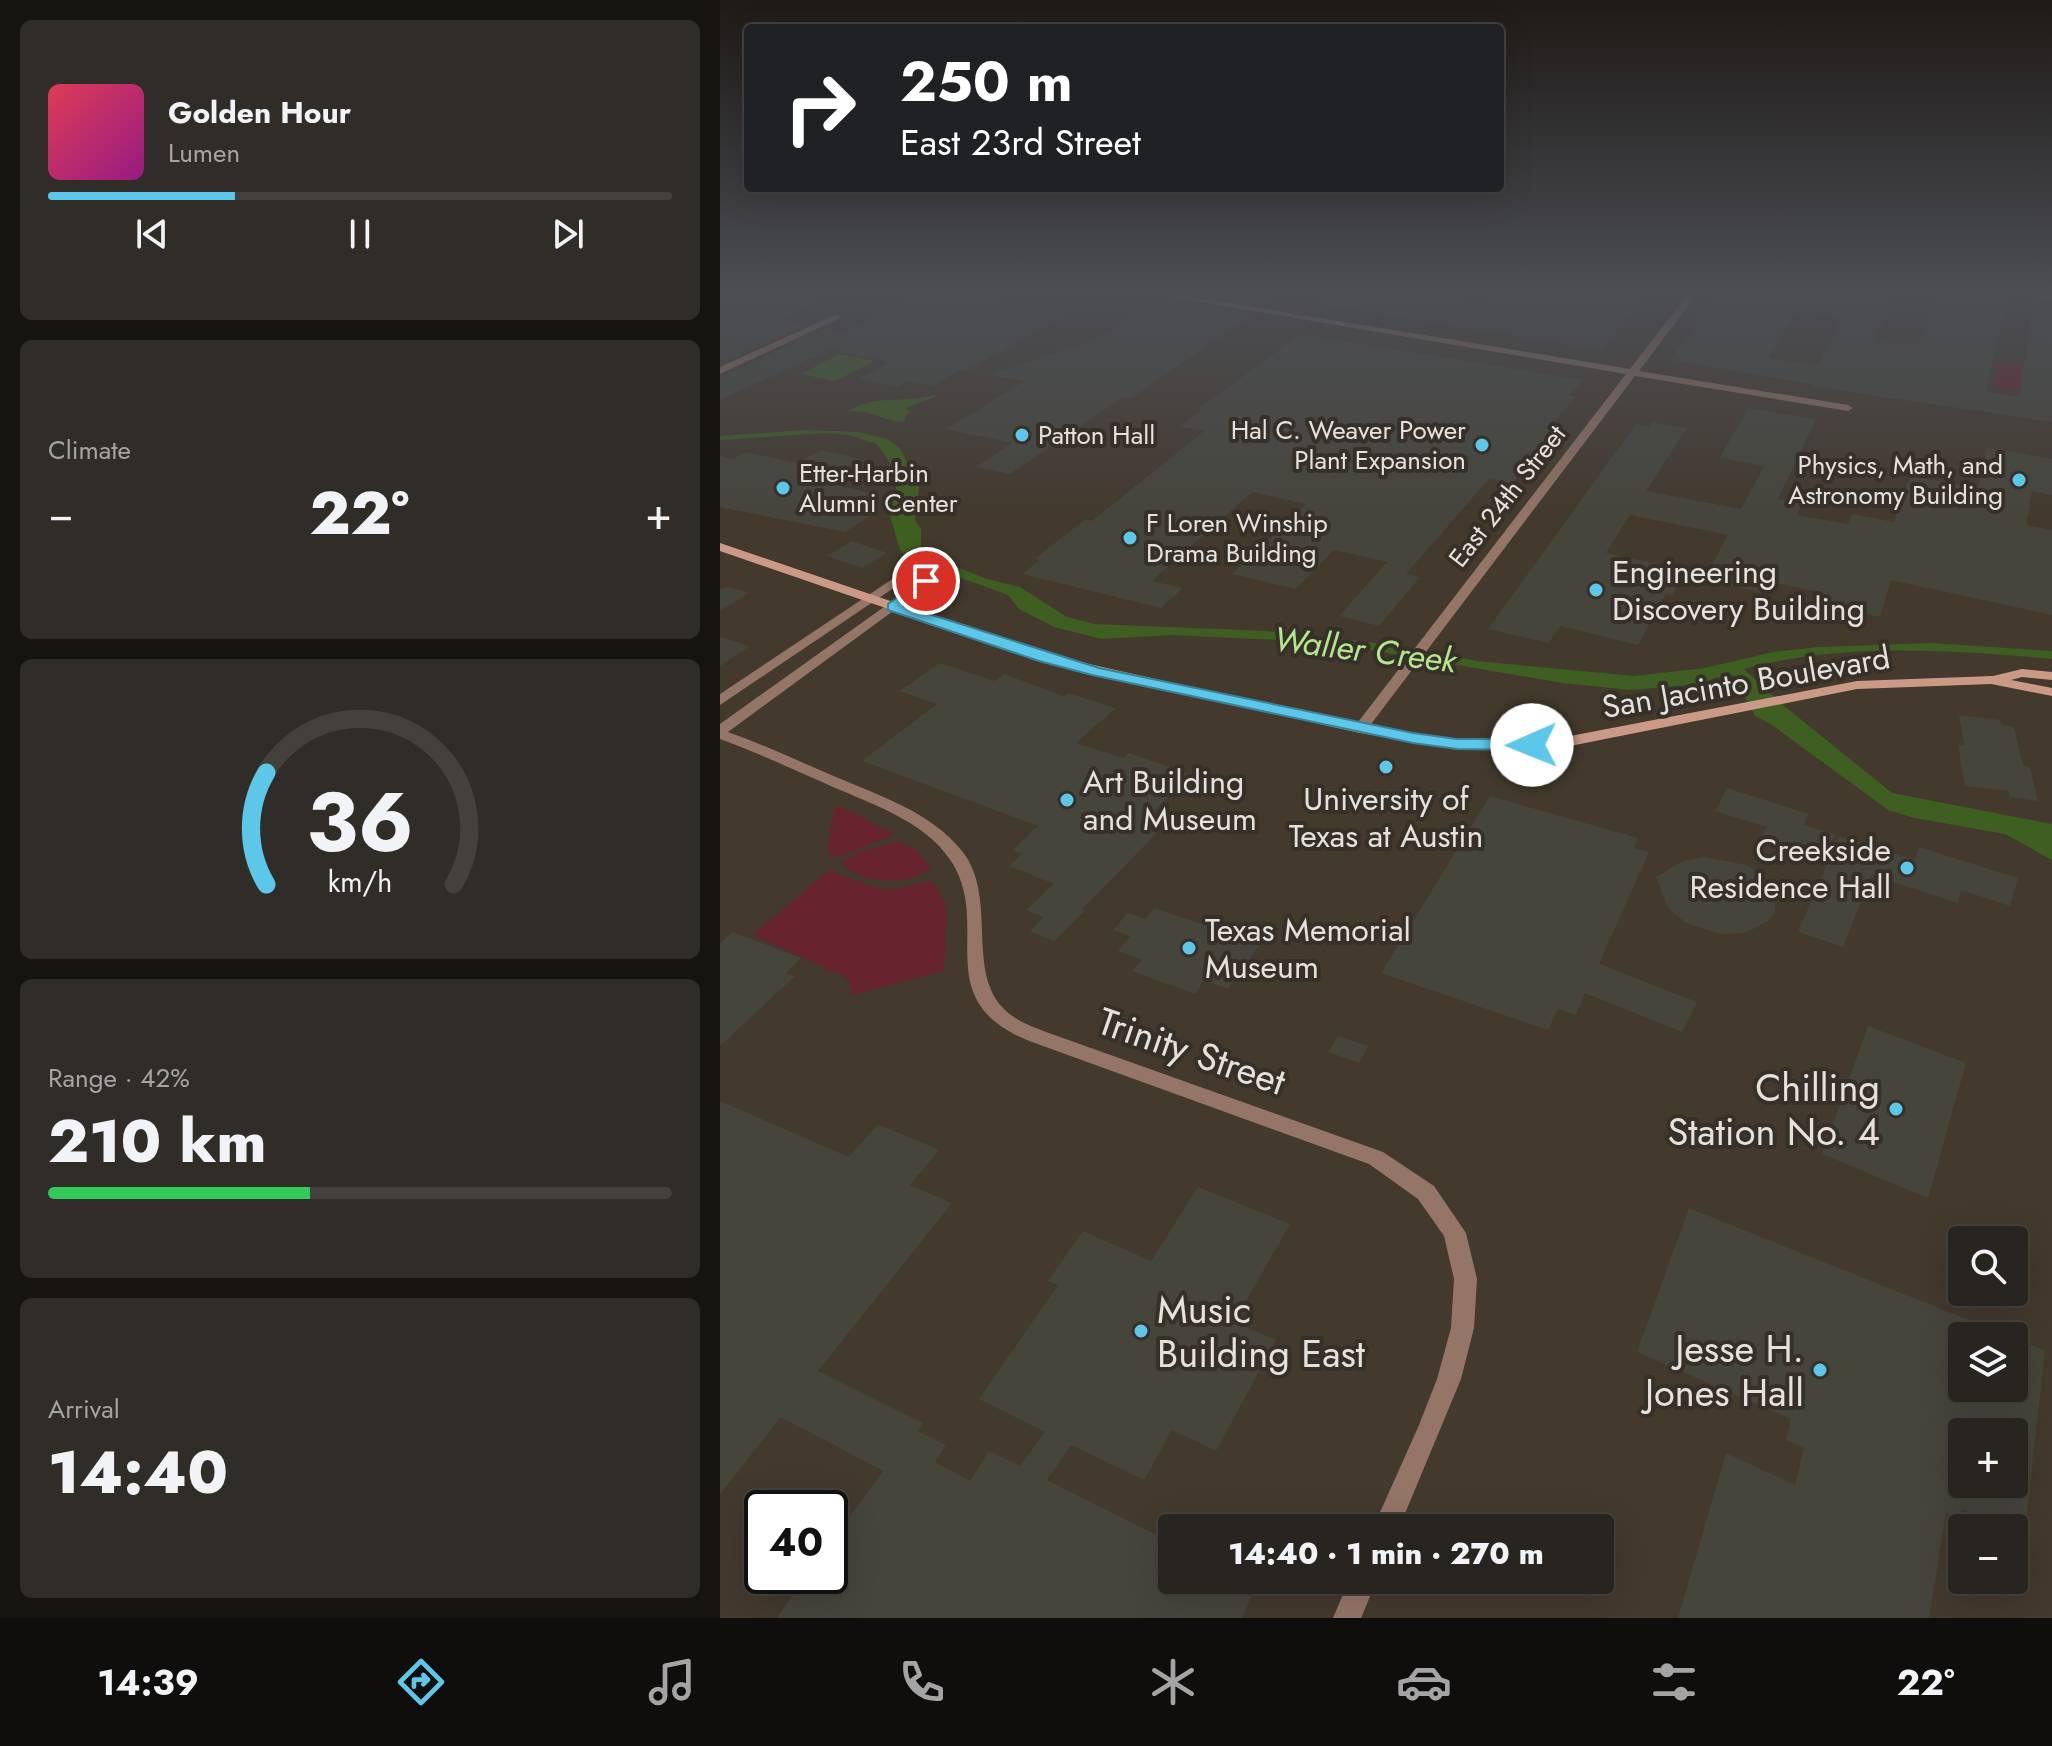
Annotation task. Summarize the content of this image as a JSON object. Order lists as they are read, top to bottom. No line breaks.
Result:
{"streets":{"street":["East 24th Street","San Jacinto Boulevard","Trinity Street"]},"crossings":[["East 24th Street","San Jacinto Boulevard"]],"water":["Waller Creek"],"places":["Patton Hall","Hal C. Weaver Power Plant Expansion","Physics, Math, and Astronomy Building","Etter-Harbin Alumni Center","F Loren Winship Drama Building","Engineering Discovery Building","University of Texas at Austin","Art Building and Museum","Creekside Residence Hall","Texas Memorial Museum","Chilling Station No. 4","Music Building East","Jesse H. Jones Hall"],"page":{"turn":["250 m","East 23rd Street"],"song":["Golden Hour","Lumen"],"tile":["Climate",["Range · 42%","210 km"],["Arrival","14:40"]],"heat":["−","22°","+"],"map_buttons":["+","−"],"limit":"40","trip":"14:40 · 1 min · 270 m","tabs":["14:39","22°"],"gauge":["36","km/h"]}}
